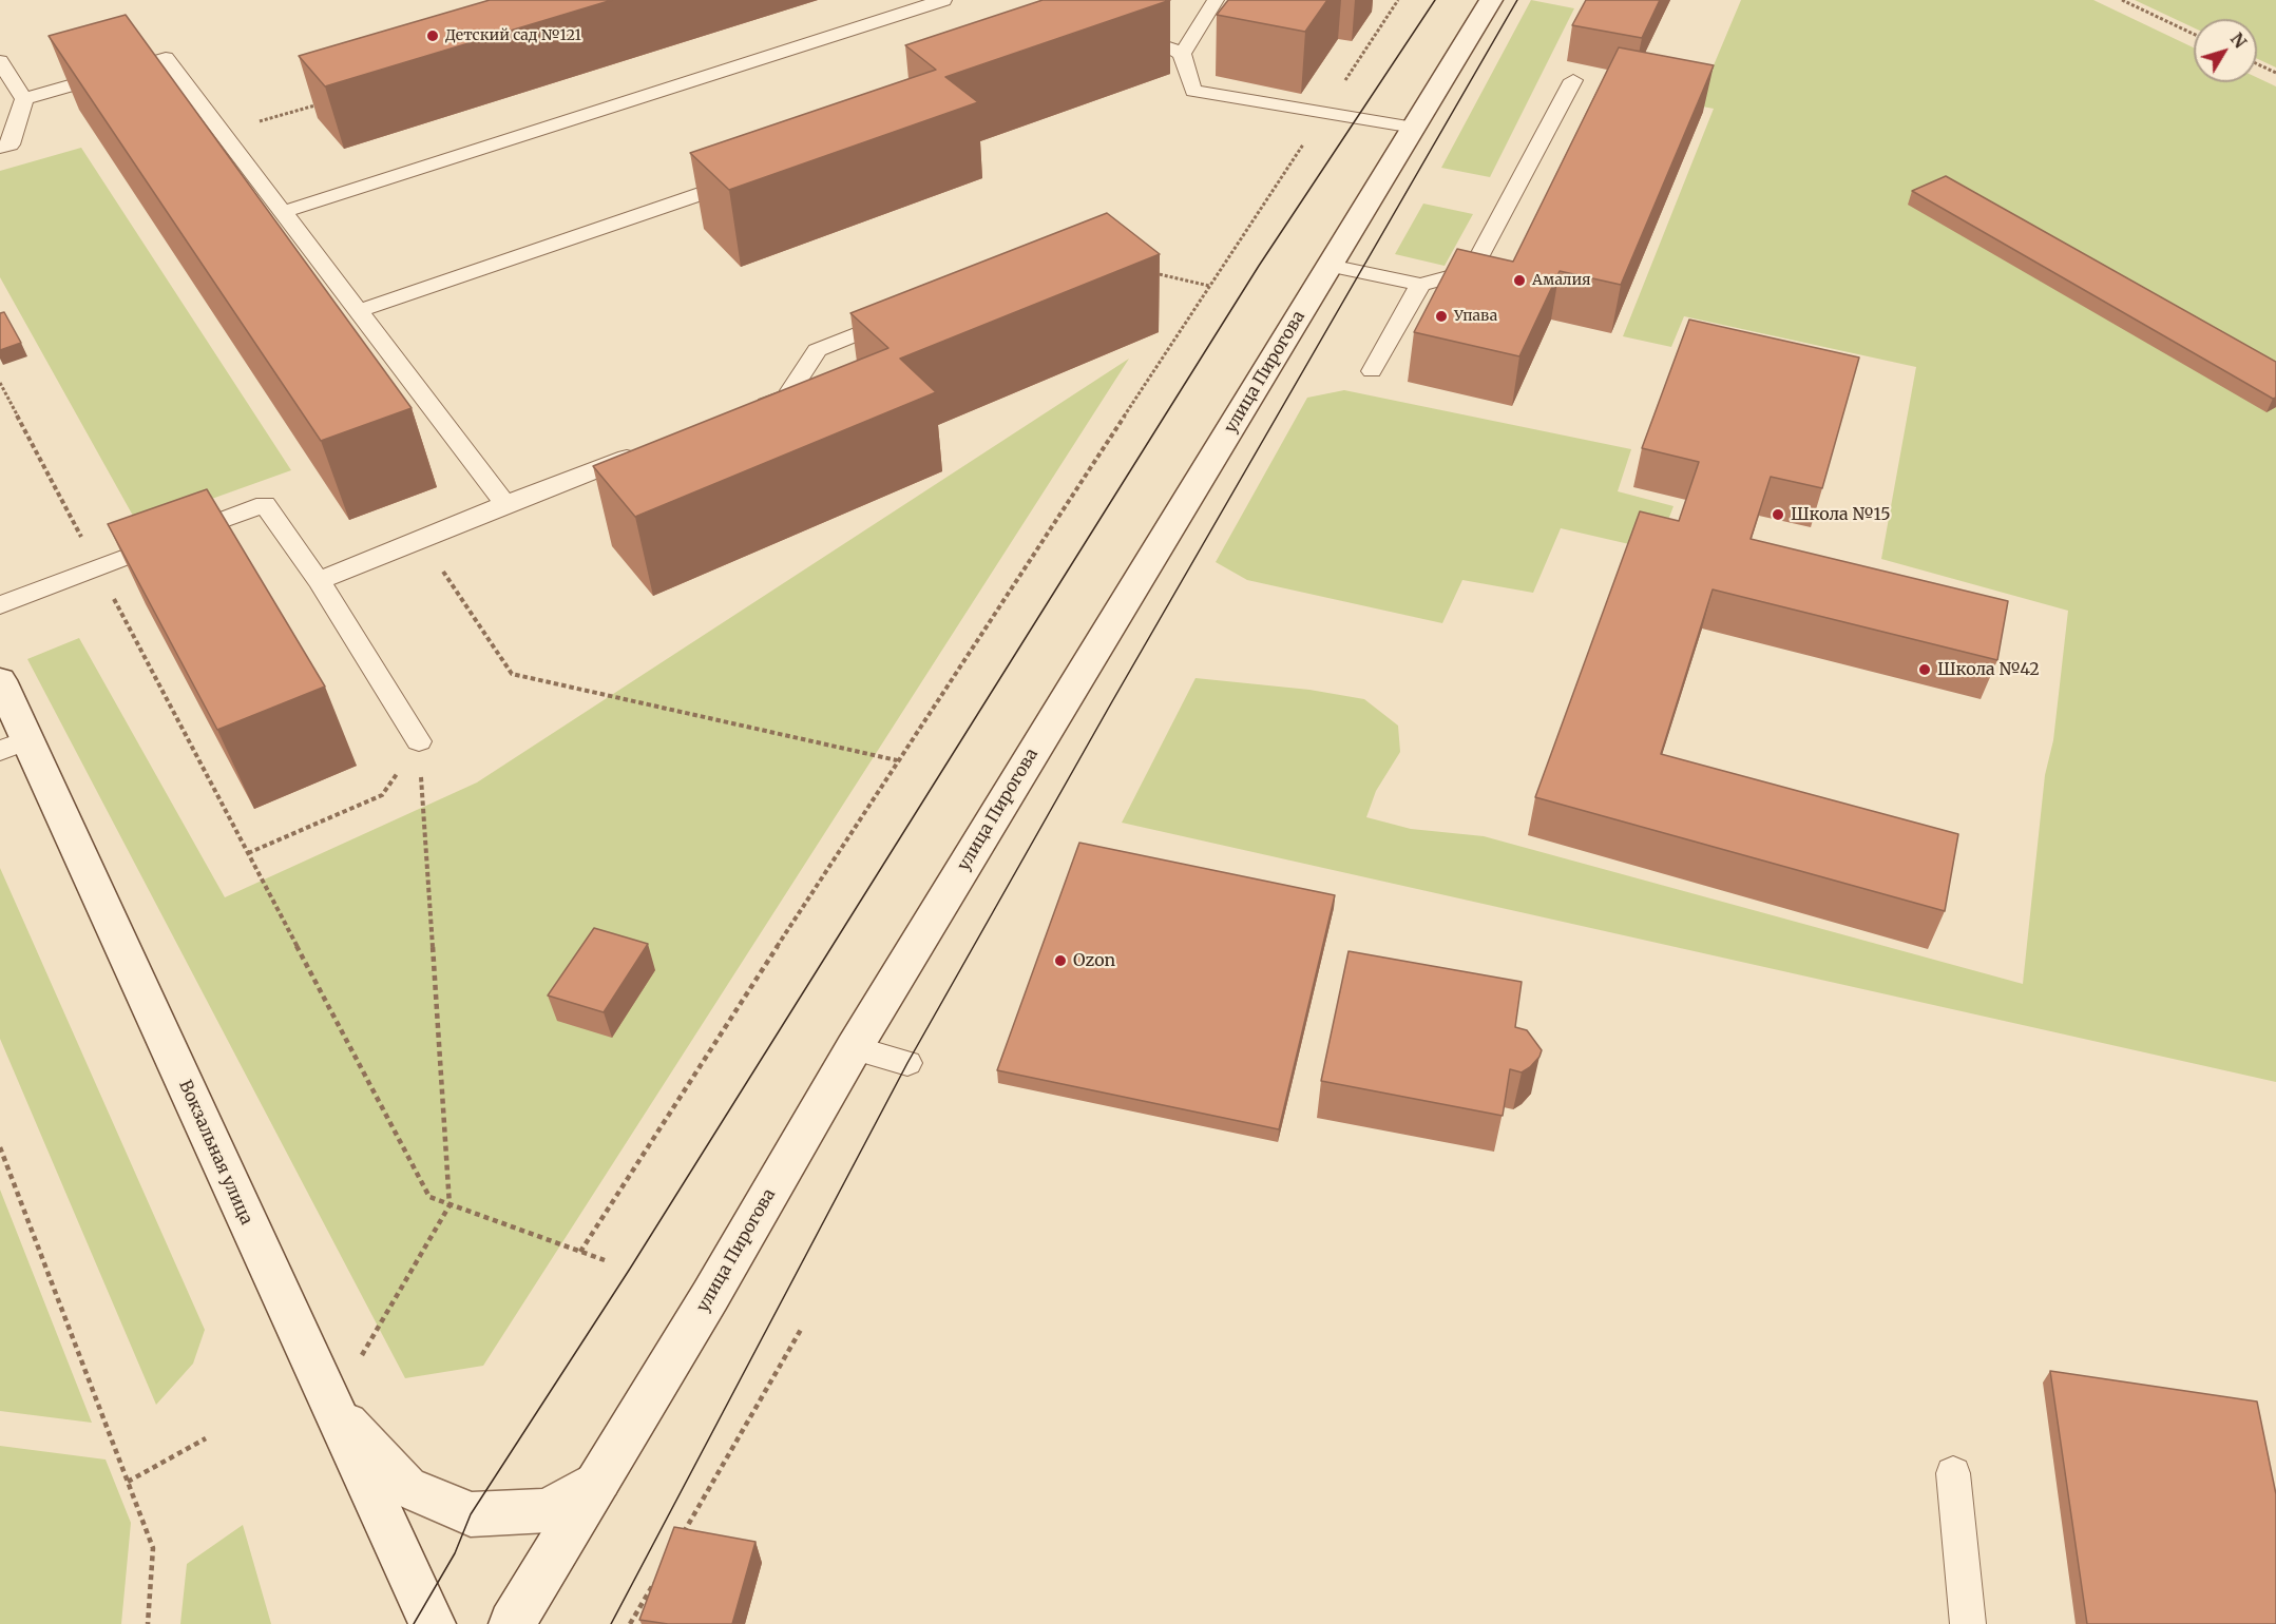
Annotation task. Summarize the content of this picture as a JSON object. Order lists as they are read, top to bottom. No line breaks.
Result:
{"streets":{"main road":["улица Пирогова","Вокзальная улица"]},"places":["Детский сад №121","Амалия","Упава","Школа №15","Школа №42","Ozon"],"north":"top right"}
